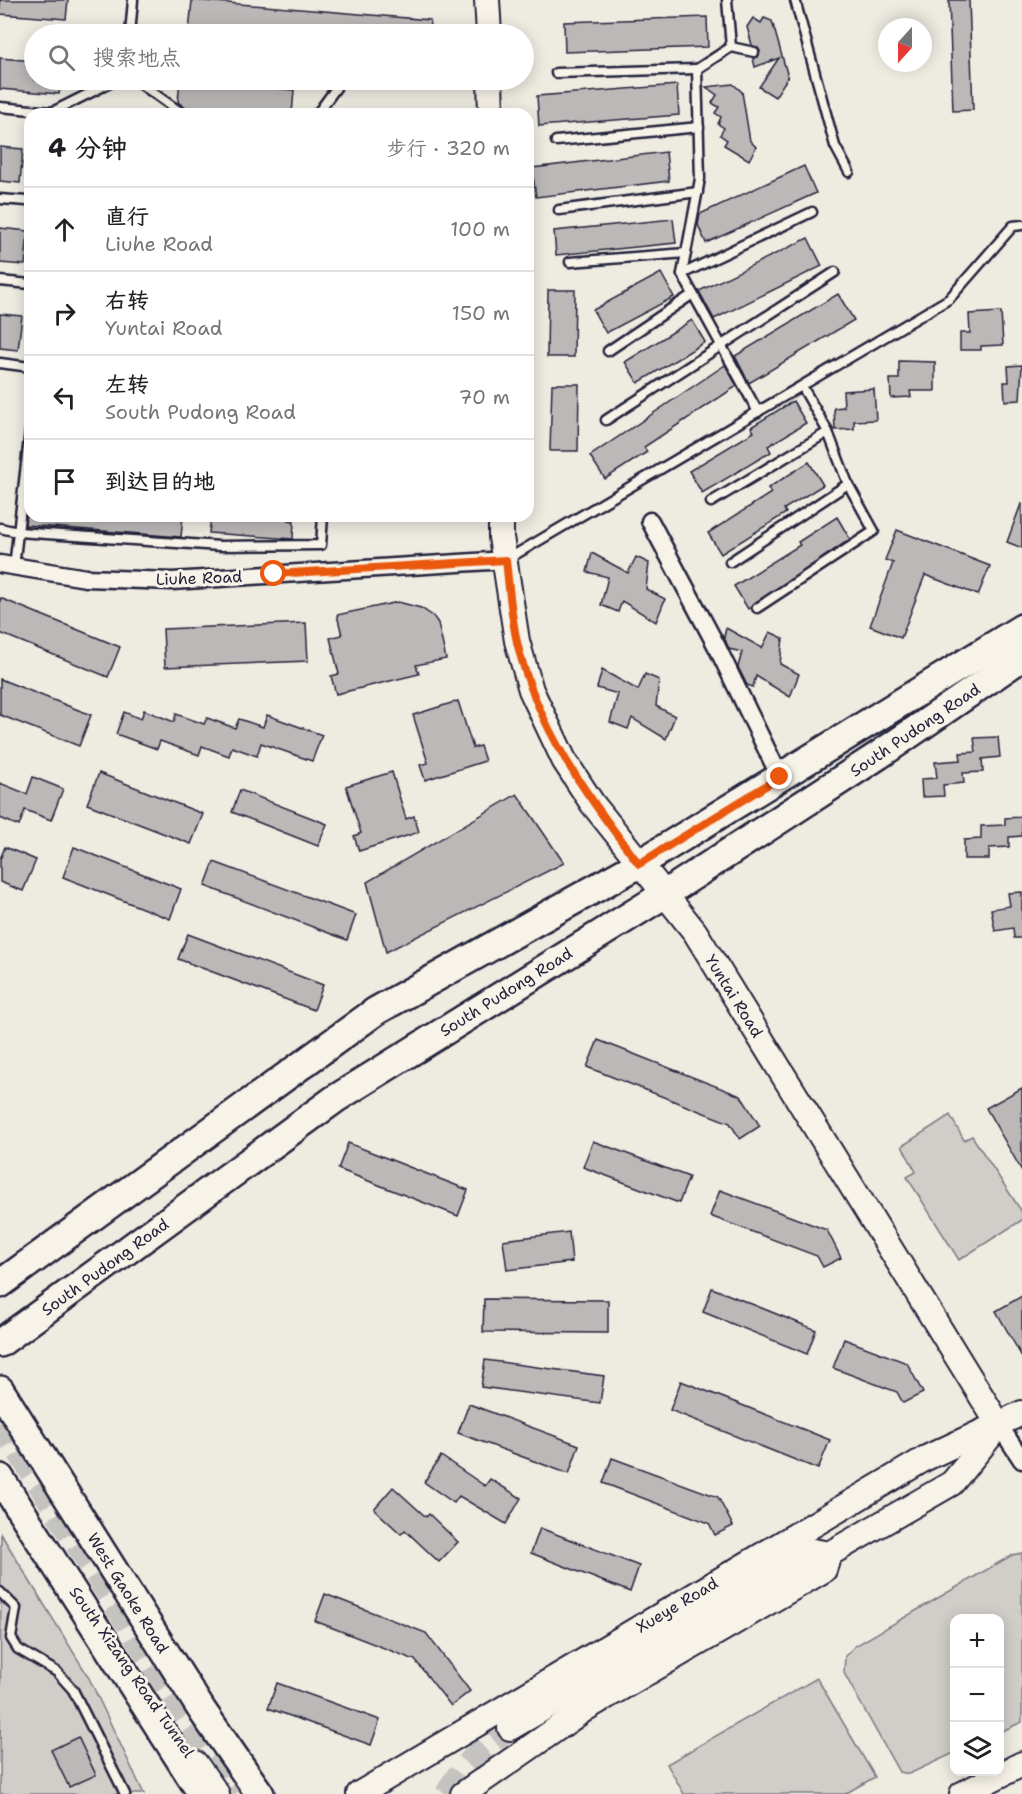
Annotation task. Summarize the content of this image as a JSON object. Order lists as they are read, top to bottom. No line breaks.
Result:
{"streets":{"main road":["South Pudong Road","West Gaoke Road"],"street":["Liuhe Road","Yuntai Road","Xueye Road","South Xizang Road Tunnel"]},"crossings":[["Liuhe Road","Yuntai Road"],["South Pudong Road","Yuntai Road"],["Yuntai Road","Xueye Road"]],"north":"bottom","page":{"search":"搜索地点","heading":["4 分钟","步行 · 320 m"],"list":[["直行","Liuhe Road","100 m"],["右转","Yuntai Road","150 m"],["左转","South Pudong Road","70 m"],"到达目的地"],"map_buttons":["+","−"]}}
